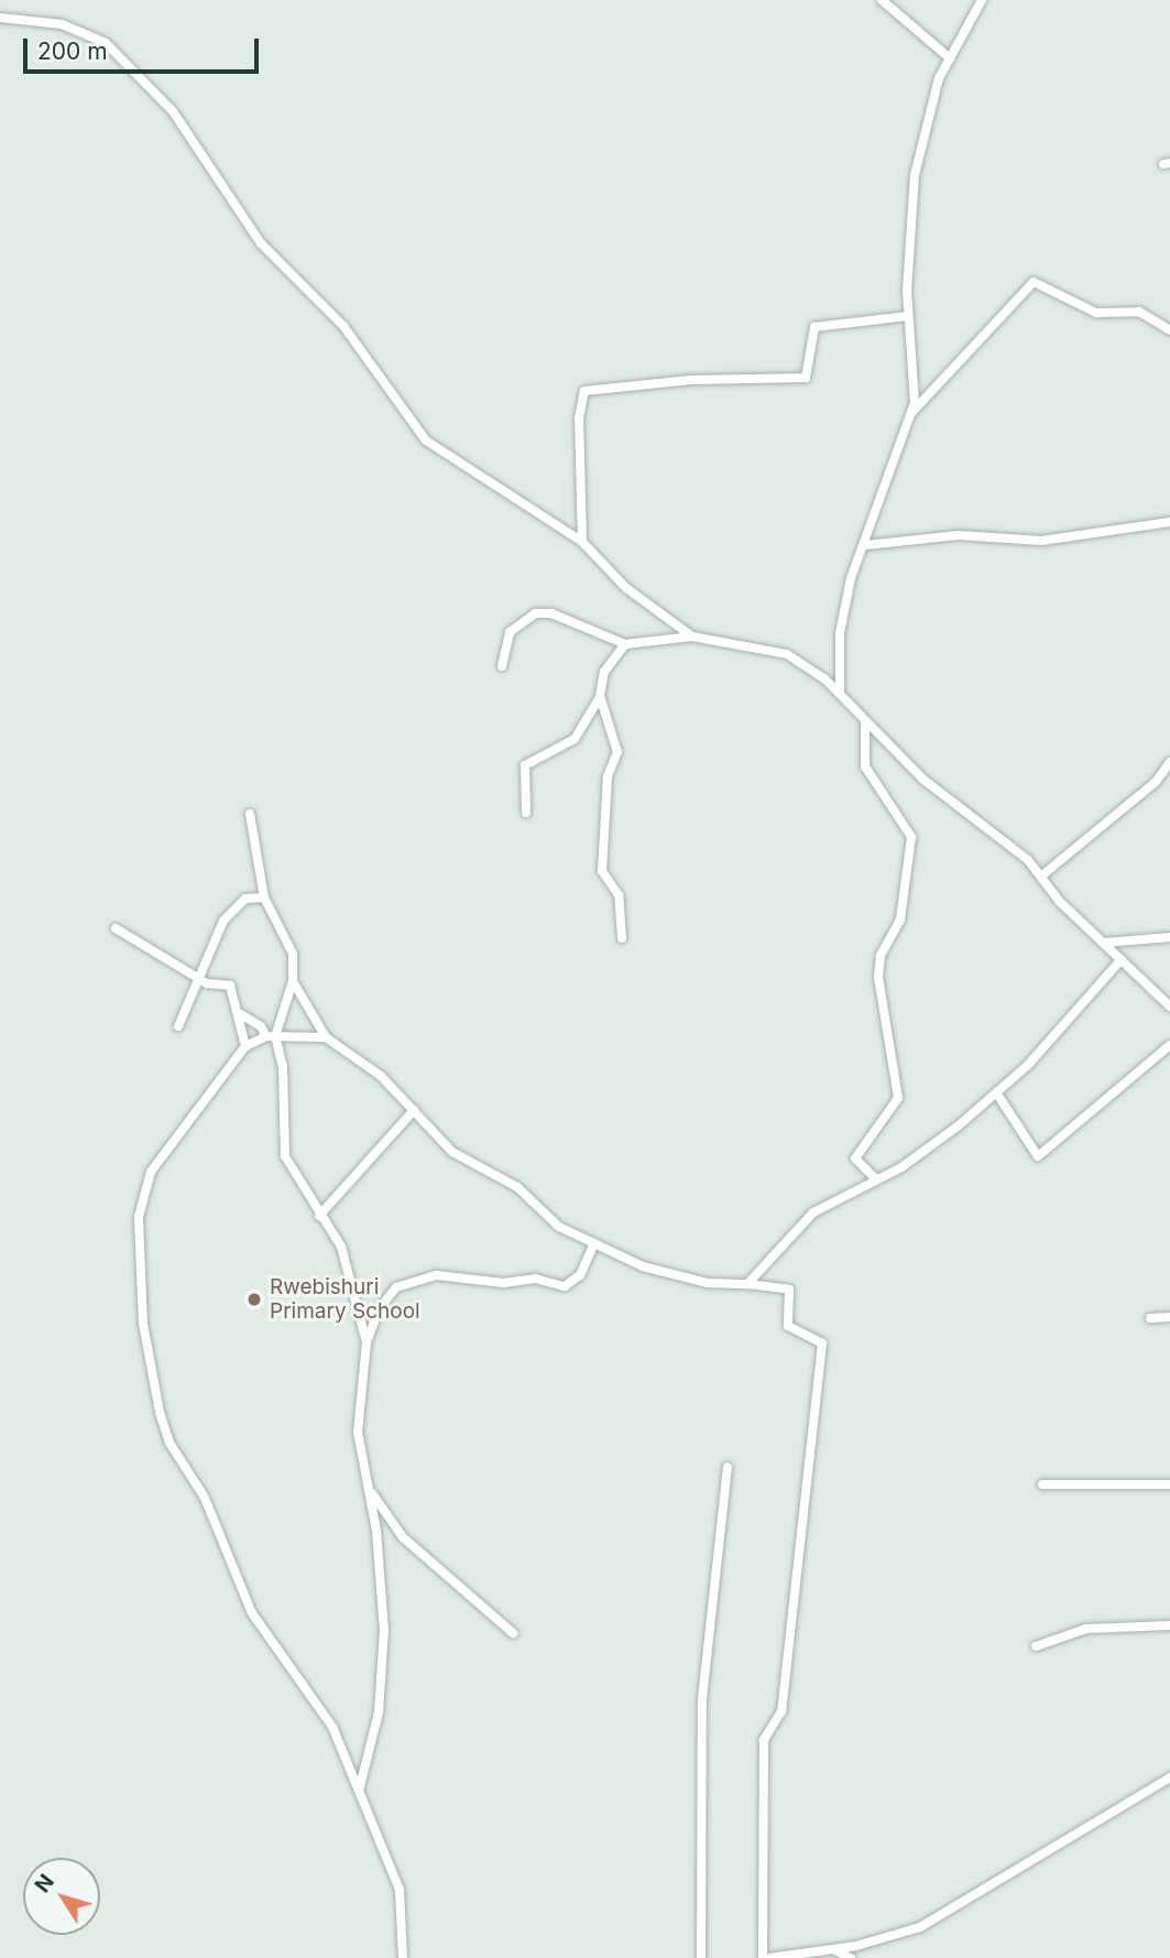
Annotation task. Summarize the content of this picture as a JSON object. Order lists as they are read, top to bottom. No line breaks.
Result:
{"places":["Rwebishuri Primary School"],"scale_bar":"200 m","north":"top left"}
